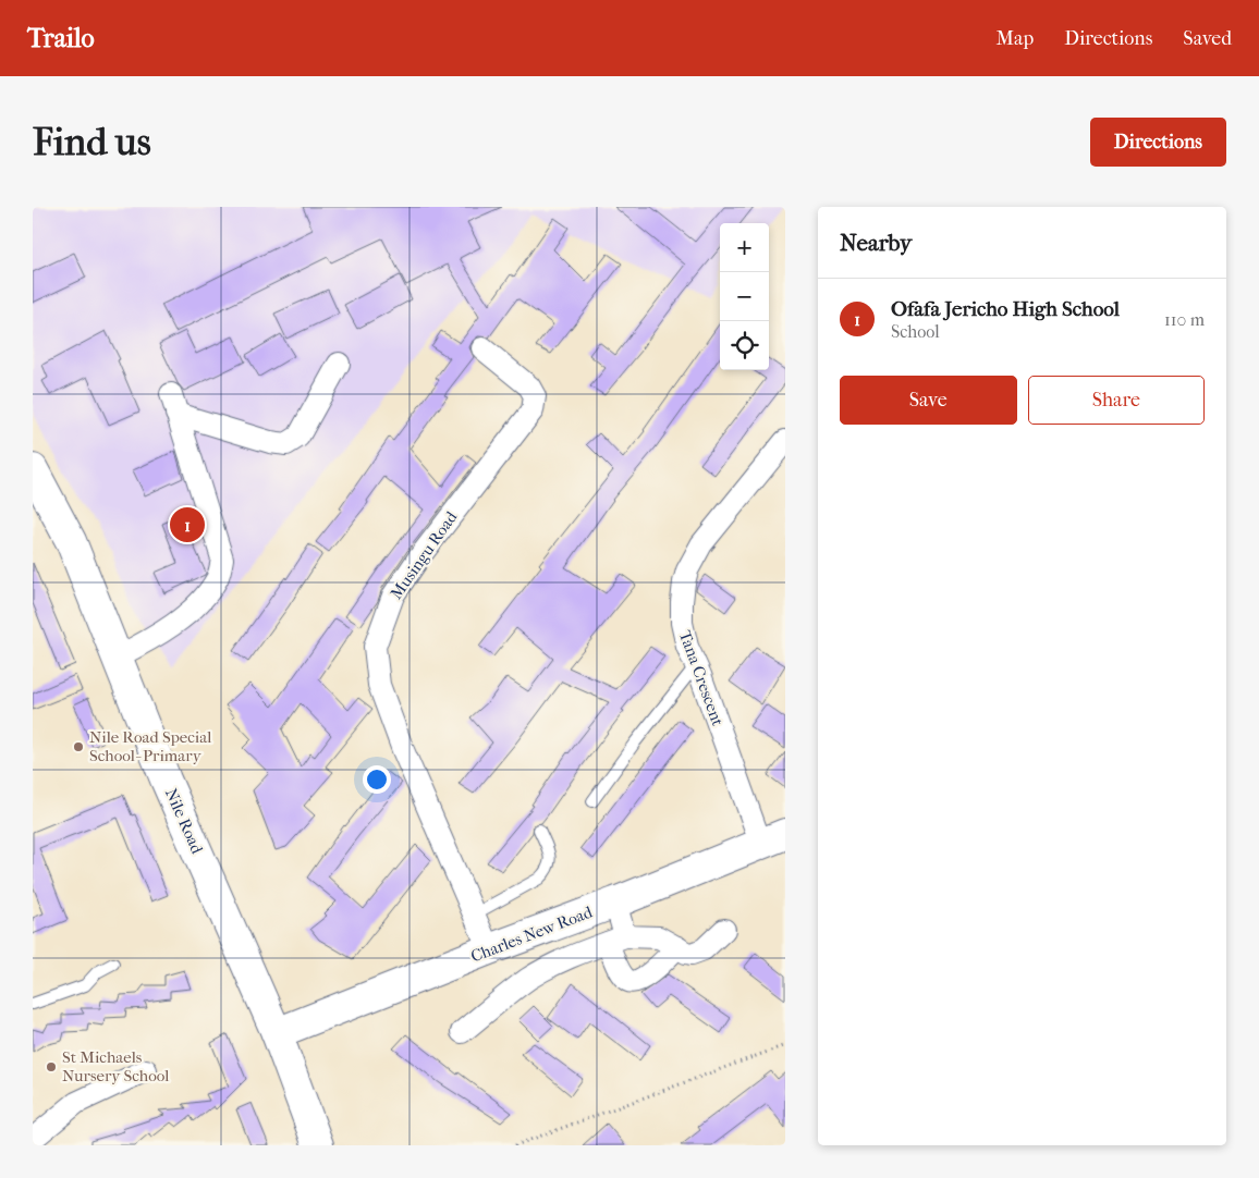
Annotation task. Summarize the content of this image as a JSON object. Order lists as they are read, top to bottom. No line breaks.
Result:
{"streets":{"street":["Musingu Road","Tana Crescent","Nile Road","Charles New Road"]},"crossings":[["Musingu Road","Charles New Road"],["Tana Crescent","Charles New Road"],["Nile Road","Charles New Road"]],"places":["Nile Road Special School- Primary","St Michaels Nursery School"],"page":{"header":"Trailo","nav":["Map","Directions","Saved"],"buttons":["Directions",["Save","Share"]],"title":"Find us","heading":"Nearby","map_buttons":["+","−"],"list":[{"mark":"1","name":"Ofafa Jericho High School","note":"School","value":"110 m"}],"pins":"1"}}
